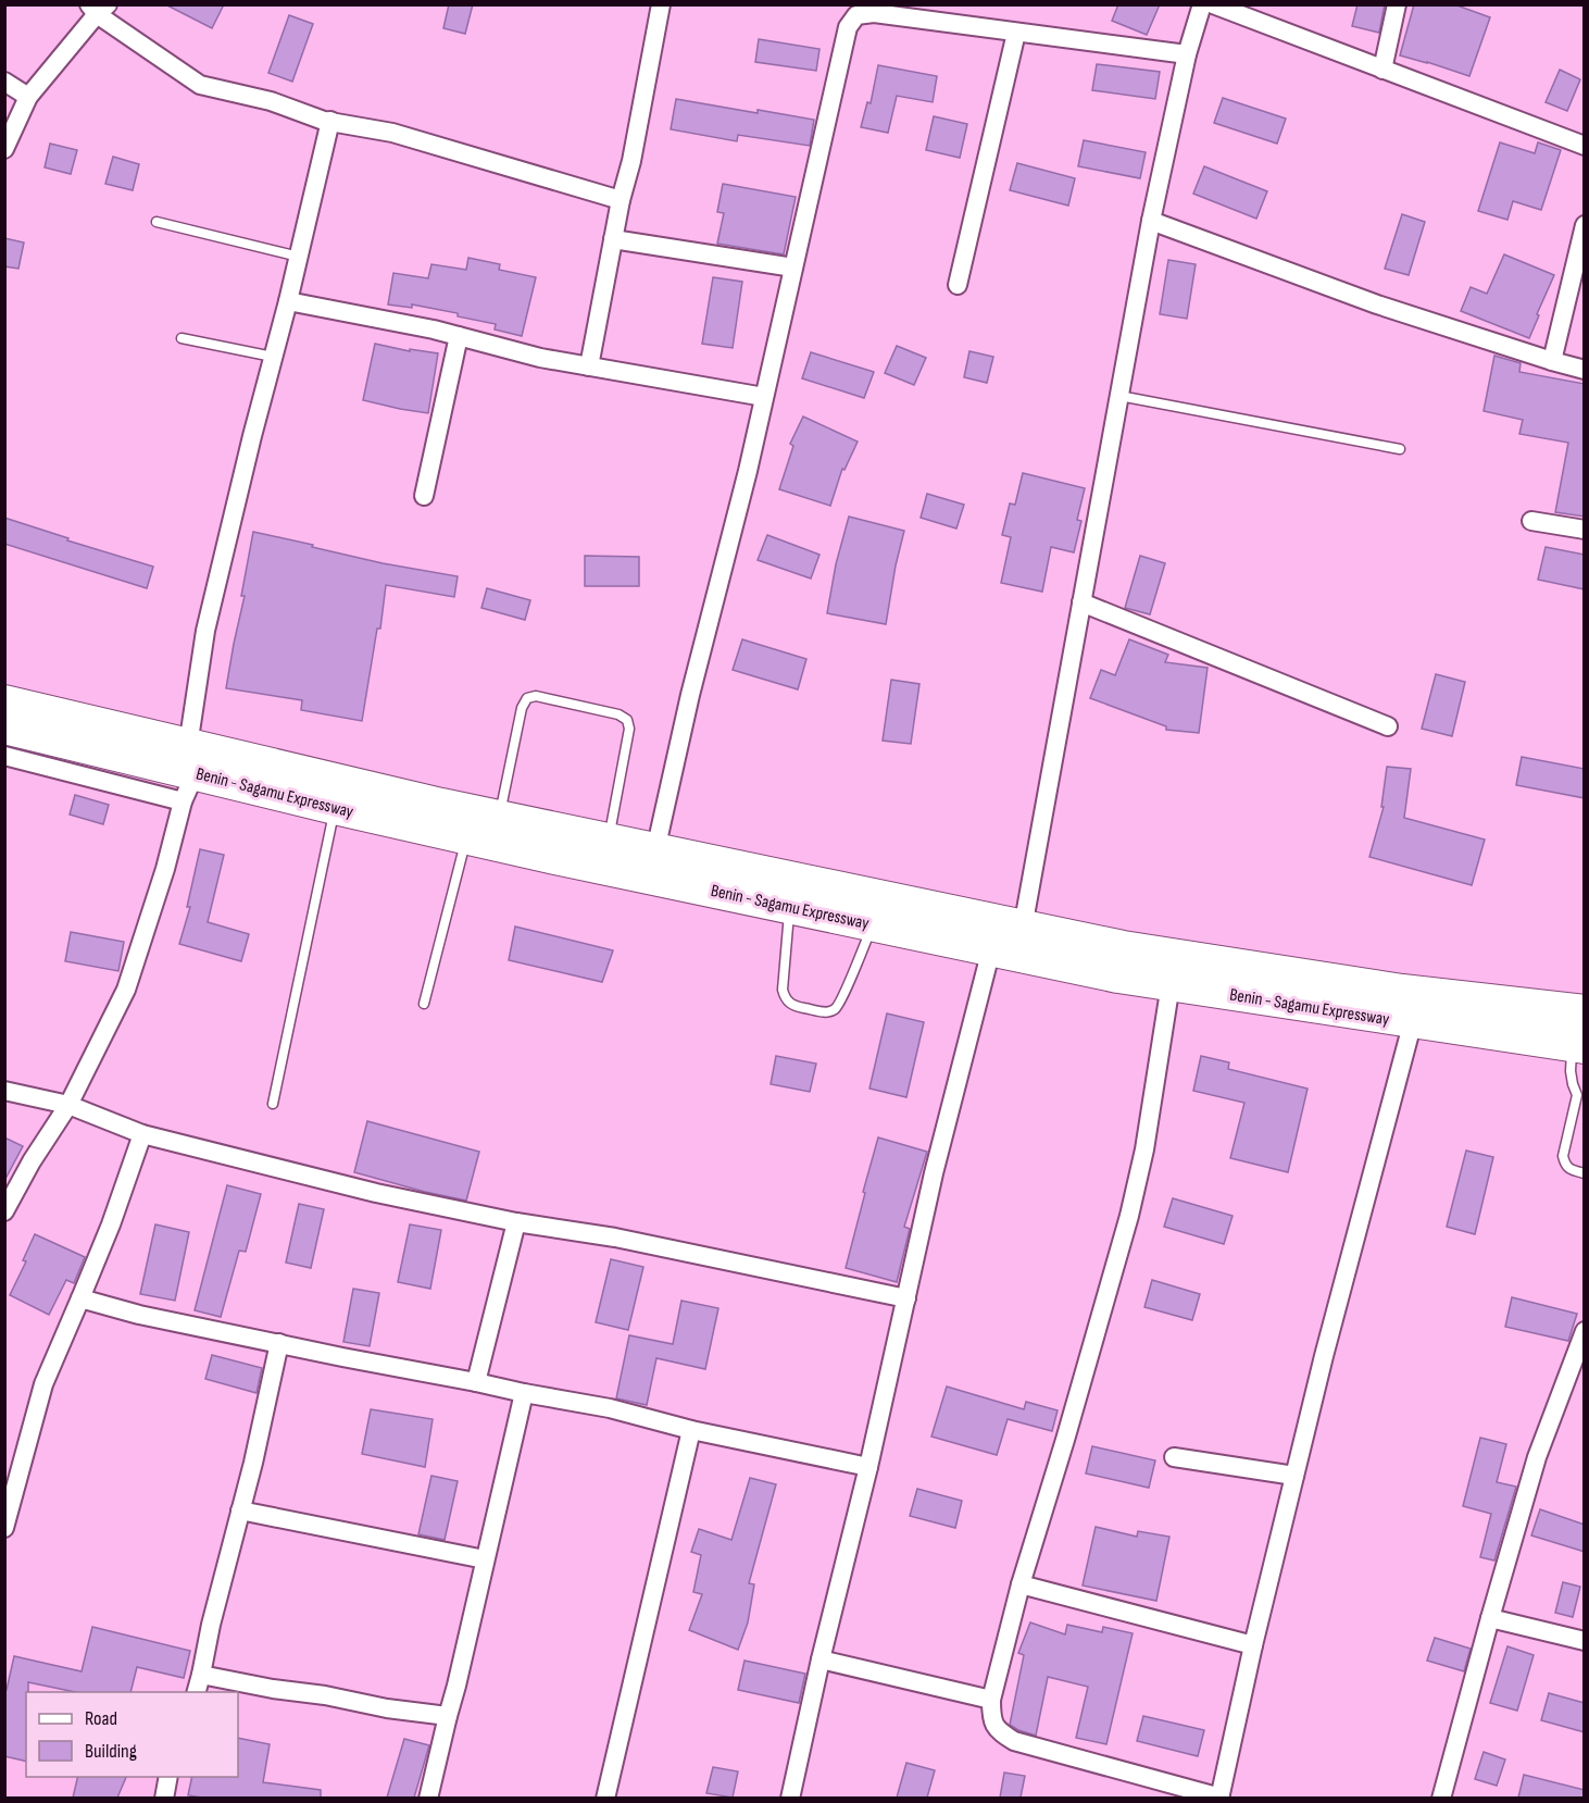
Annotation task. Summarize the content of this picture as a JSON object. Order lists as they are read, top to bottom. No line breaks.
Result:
{"streets":{"highway":["Benin - Sagamu Expressway"]},"legend":["Road","Building"]}
